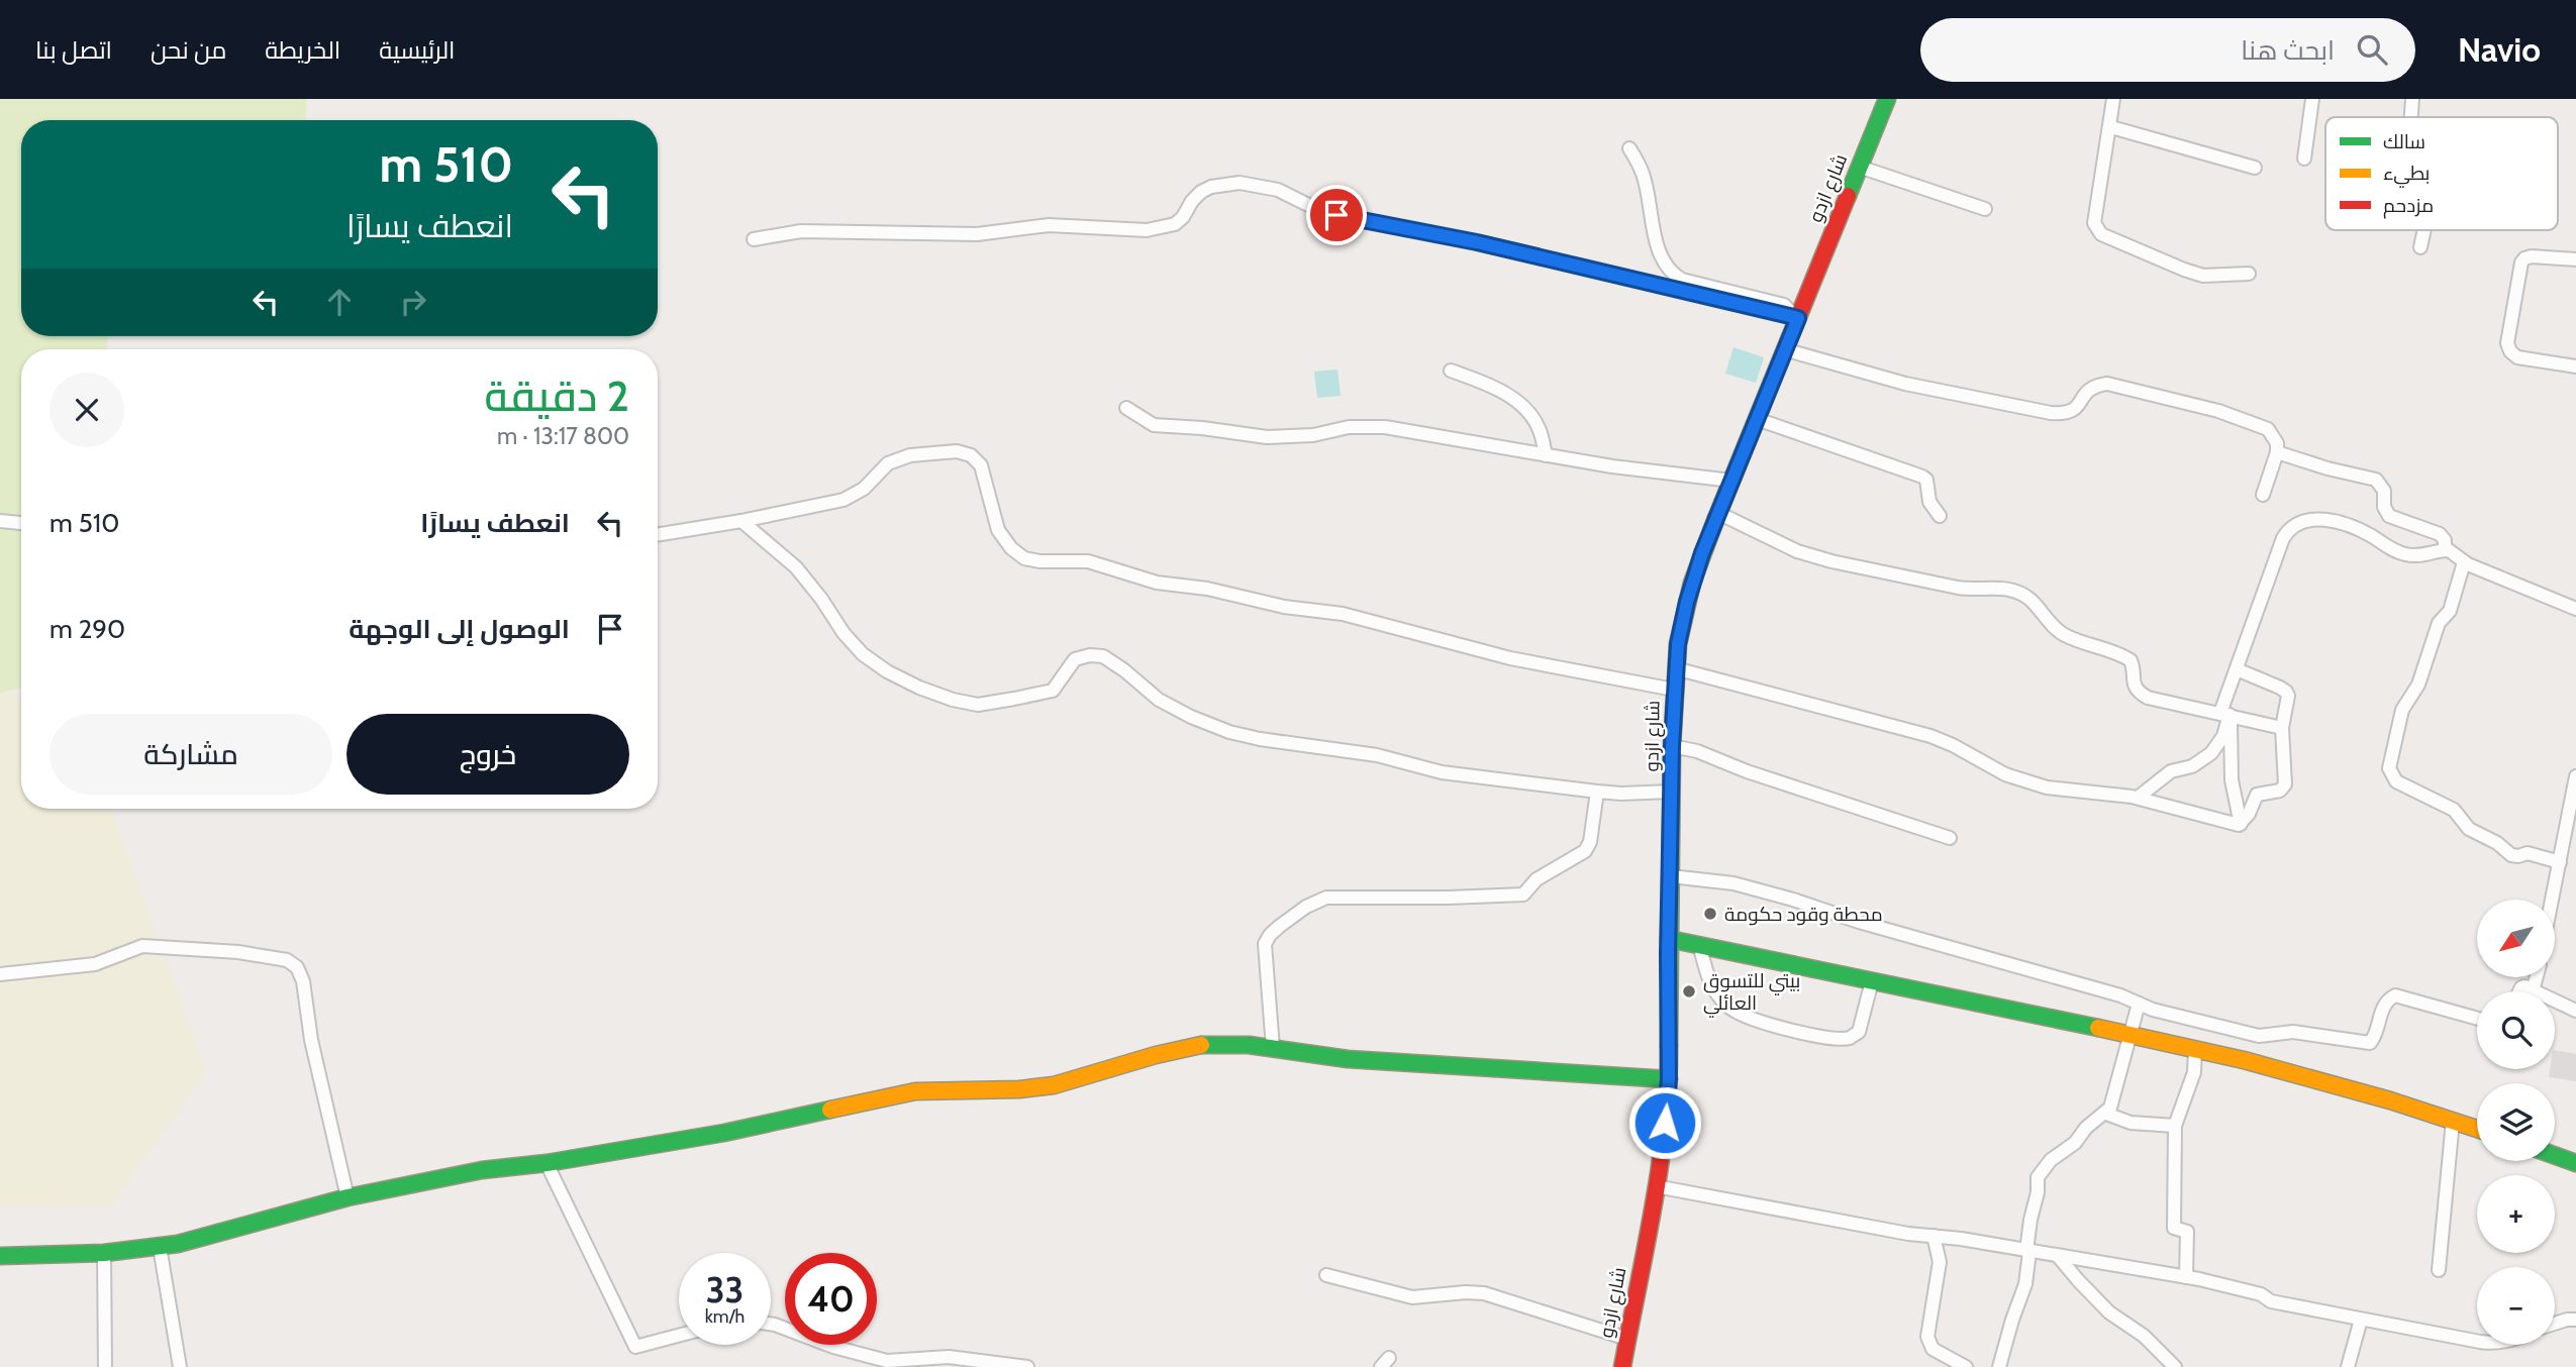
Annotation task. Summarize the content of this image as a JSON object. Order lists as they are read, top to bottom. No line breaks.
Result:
{"streets":{"street":["شارع ازدو"]},"places":["محطة وقود حكومة","بيتي للتسوق العائلي"],"legend":["سالك","بطيء","مزدحم"],"north":"bottom left","page":{"header":"Navio","search":"ابحث هنا","nav":["الرئيسية","الخريطة","من نحن","اتصل بنا"],"turn":["510 m","انعطف يسارًا"],"heading":["2 دقيقة","800 m · 13:17"],"list":[{"name":"انعطف يسارًا","value":"510 m"},{"name":"الوصول إلى الوجهة","value":"290 m"}],"buttons":["خروج","مشاركة"],"map_buttons":["+","−"],"speed":"33 km/h","limit":"40"}}
